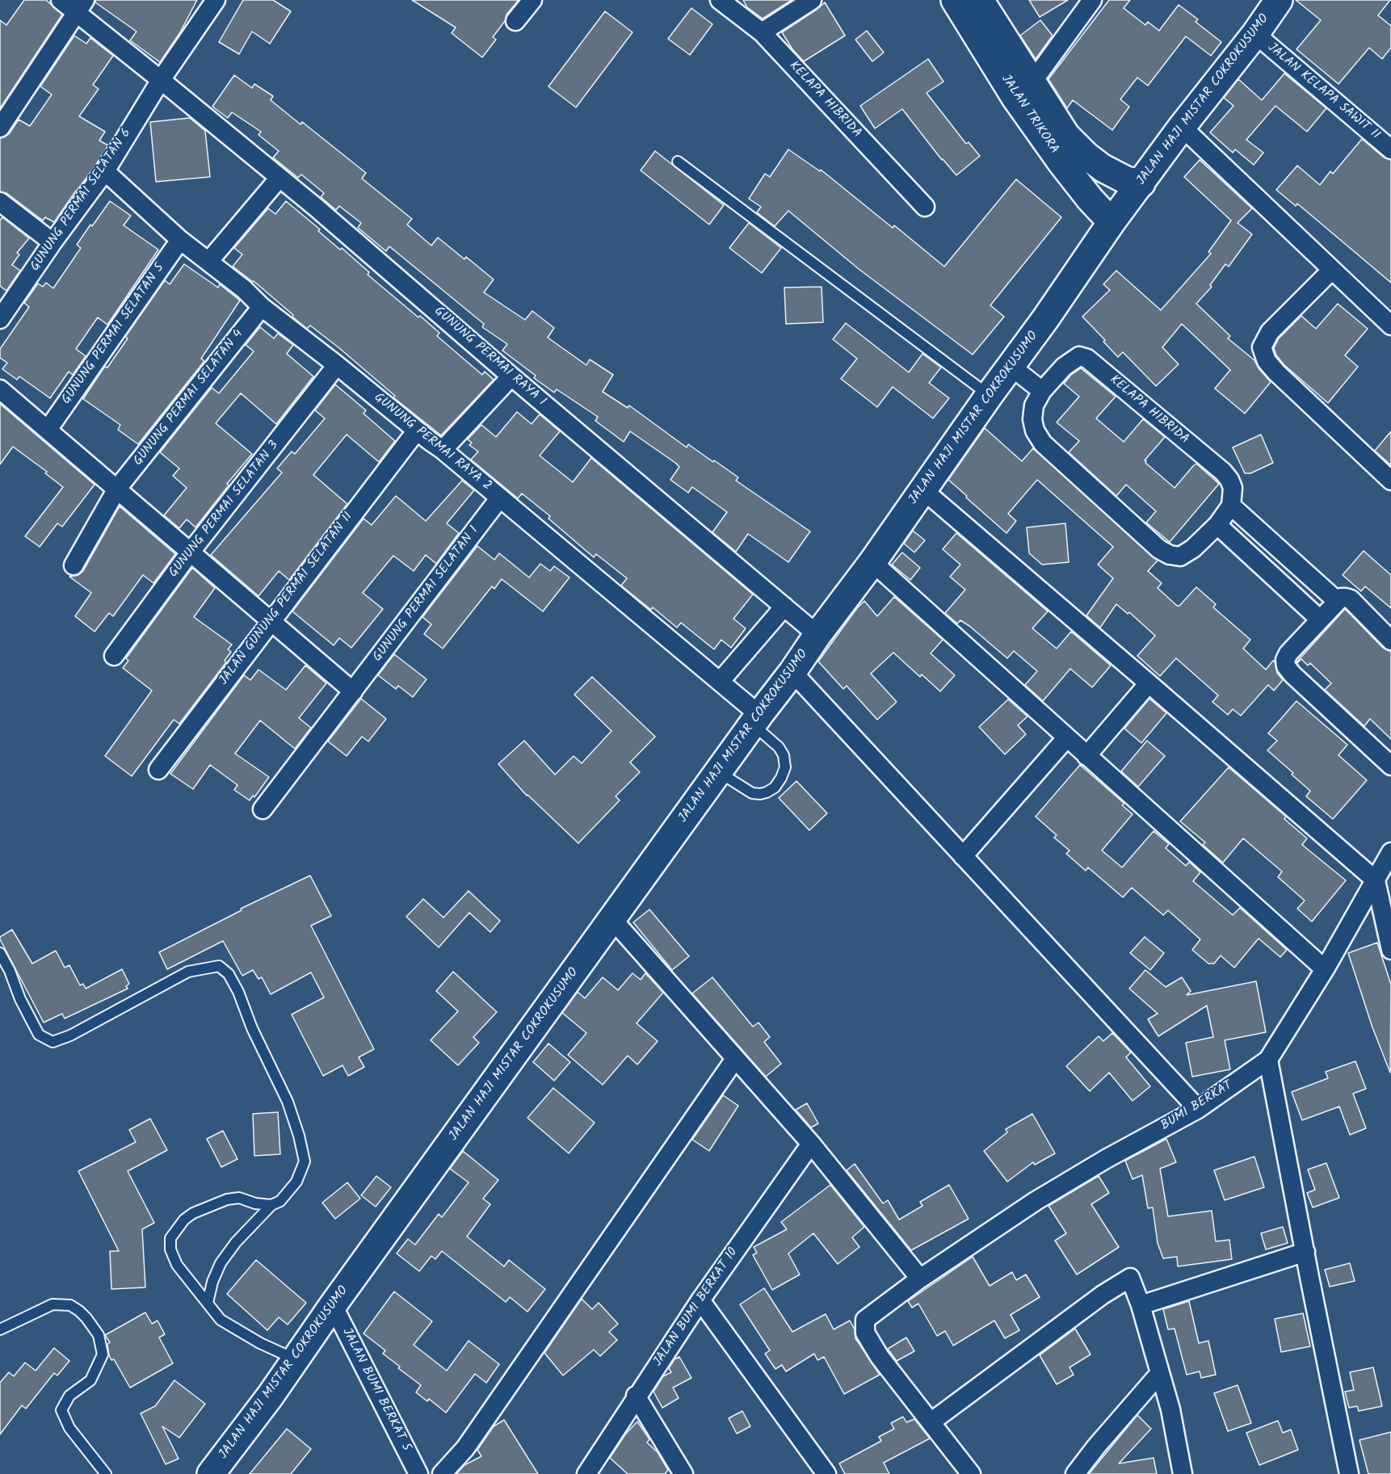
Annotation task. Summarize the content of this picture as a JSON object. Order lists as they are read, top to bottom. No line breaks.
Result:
{"streets":{"main road":["JALAN HAJI MISTAR COKROKUSUMO","JALAN TRIKORA"],"street":["JALAN KELAPA SAWIT II","KELAPA HIBRIDA","GUNUNG PERMAI SELATAN 6","GUNUNG PERMAI SELATAN 5","GUNUNG PERMAI RAYA 1","GUNUNG PERMAI SELATAN 4","GUNUNG PERMAI RAYA 2","GUNUNG PERMAI SELATAN 3","GUNUNG PERMAI SELATAN 1","JALAN GUNUNG PERMAI SELATAN II","BUMI BERKAT","JALAN BUMI BERKAT 10","JALAN BUMI BERKAT 5"]},"crossings":[["JALAN KELAPA SAWIT II","JALAN HAJI MISTAR COKROKUSUMO"],["JALAN HAJI MISTAR COKROKUSUMO","JALAN TRIKORA"],["JALAN HAJI MISTAR COKROKUSUMO","GUNUNG PERMAI RAYA 1"],["JALAN HAJI MISTAR COKROKUSUMO","GUNUNG PERMAI RAYA 2"],["JALAN HAJI MISTAR COKROKUSUMO","JALAN BUMI BERKAT 5"],["GUNUNG PERMAI SELATAN 6","GUNUNG PERMAI RAYA 1"],["GUNUNG PERMAI SELATAN 6","GUNUNG PERMAI RAYA 2"],["GUNUNG PERMAI SELATAN 5","GUNUNG PERMAI RAYA 2"],["GUNUNG PERMAI SELATAN 4","GUNUNG PERMAI RAYA 2"],["GUNUNG PERMAI RAYA 2","GUNUNG PERMAI SELATAN 3"],["GUNUNG PERMAI RAYA 2","GUNUNG PERMAI SELATAN 1"],["GUNUNG PERMAI RAYA 2","JALAN GUNUNG PERMAI SELATAN II"]]}
